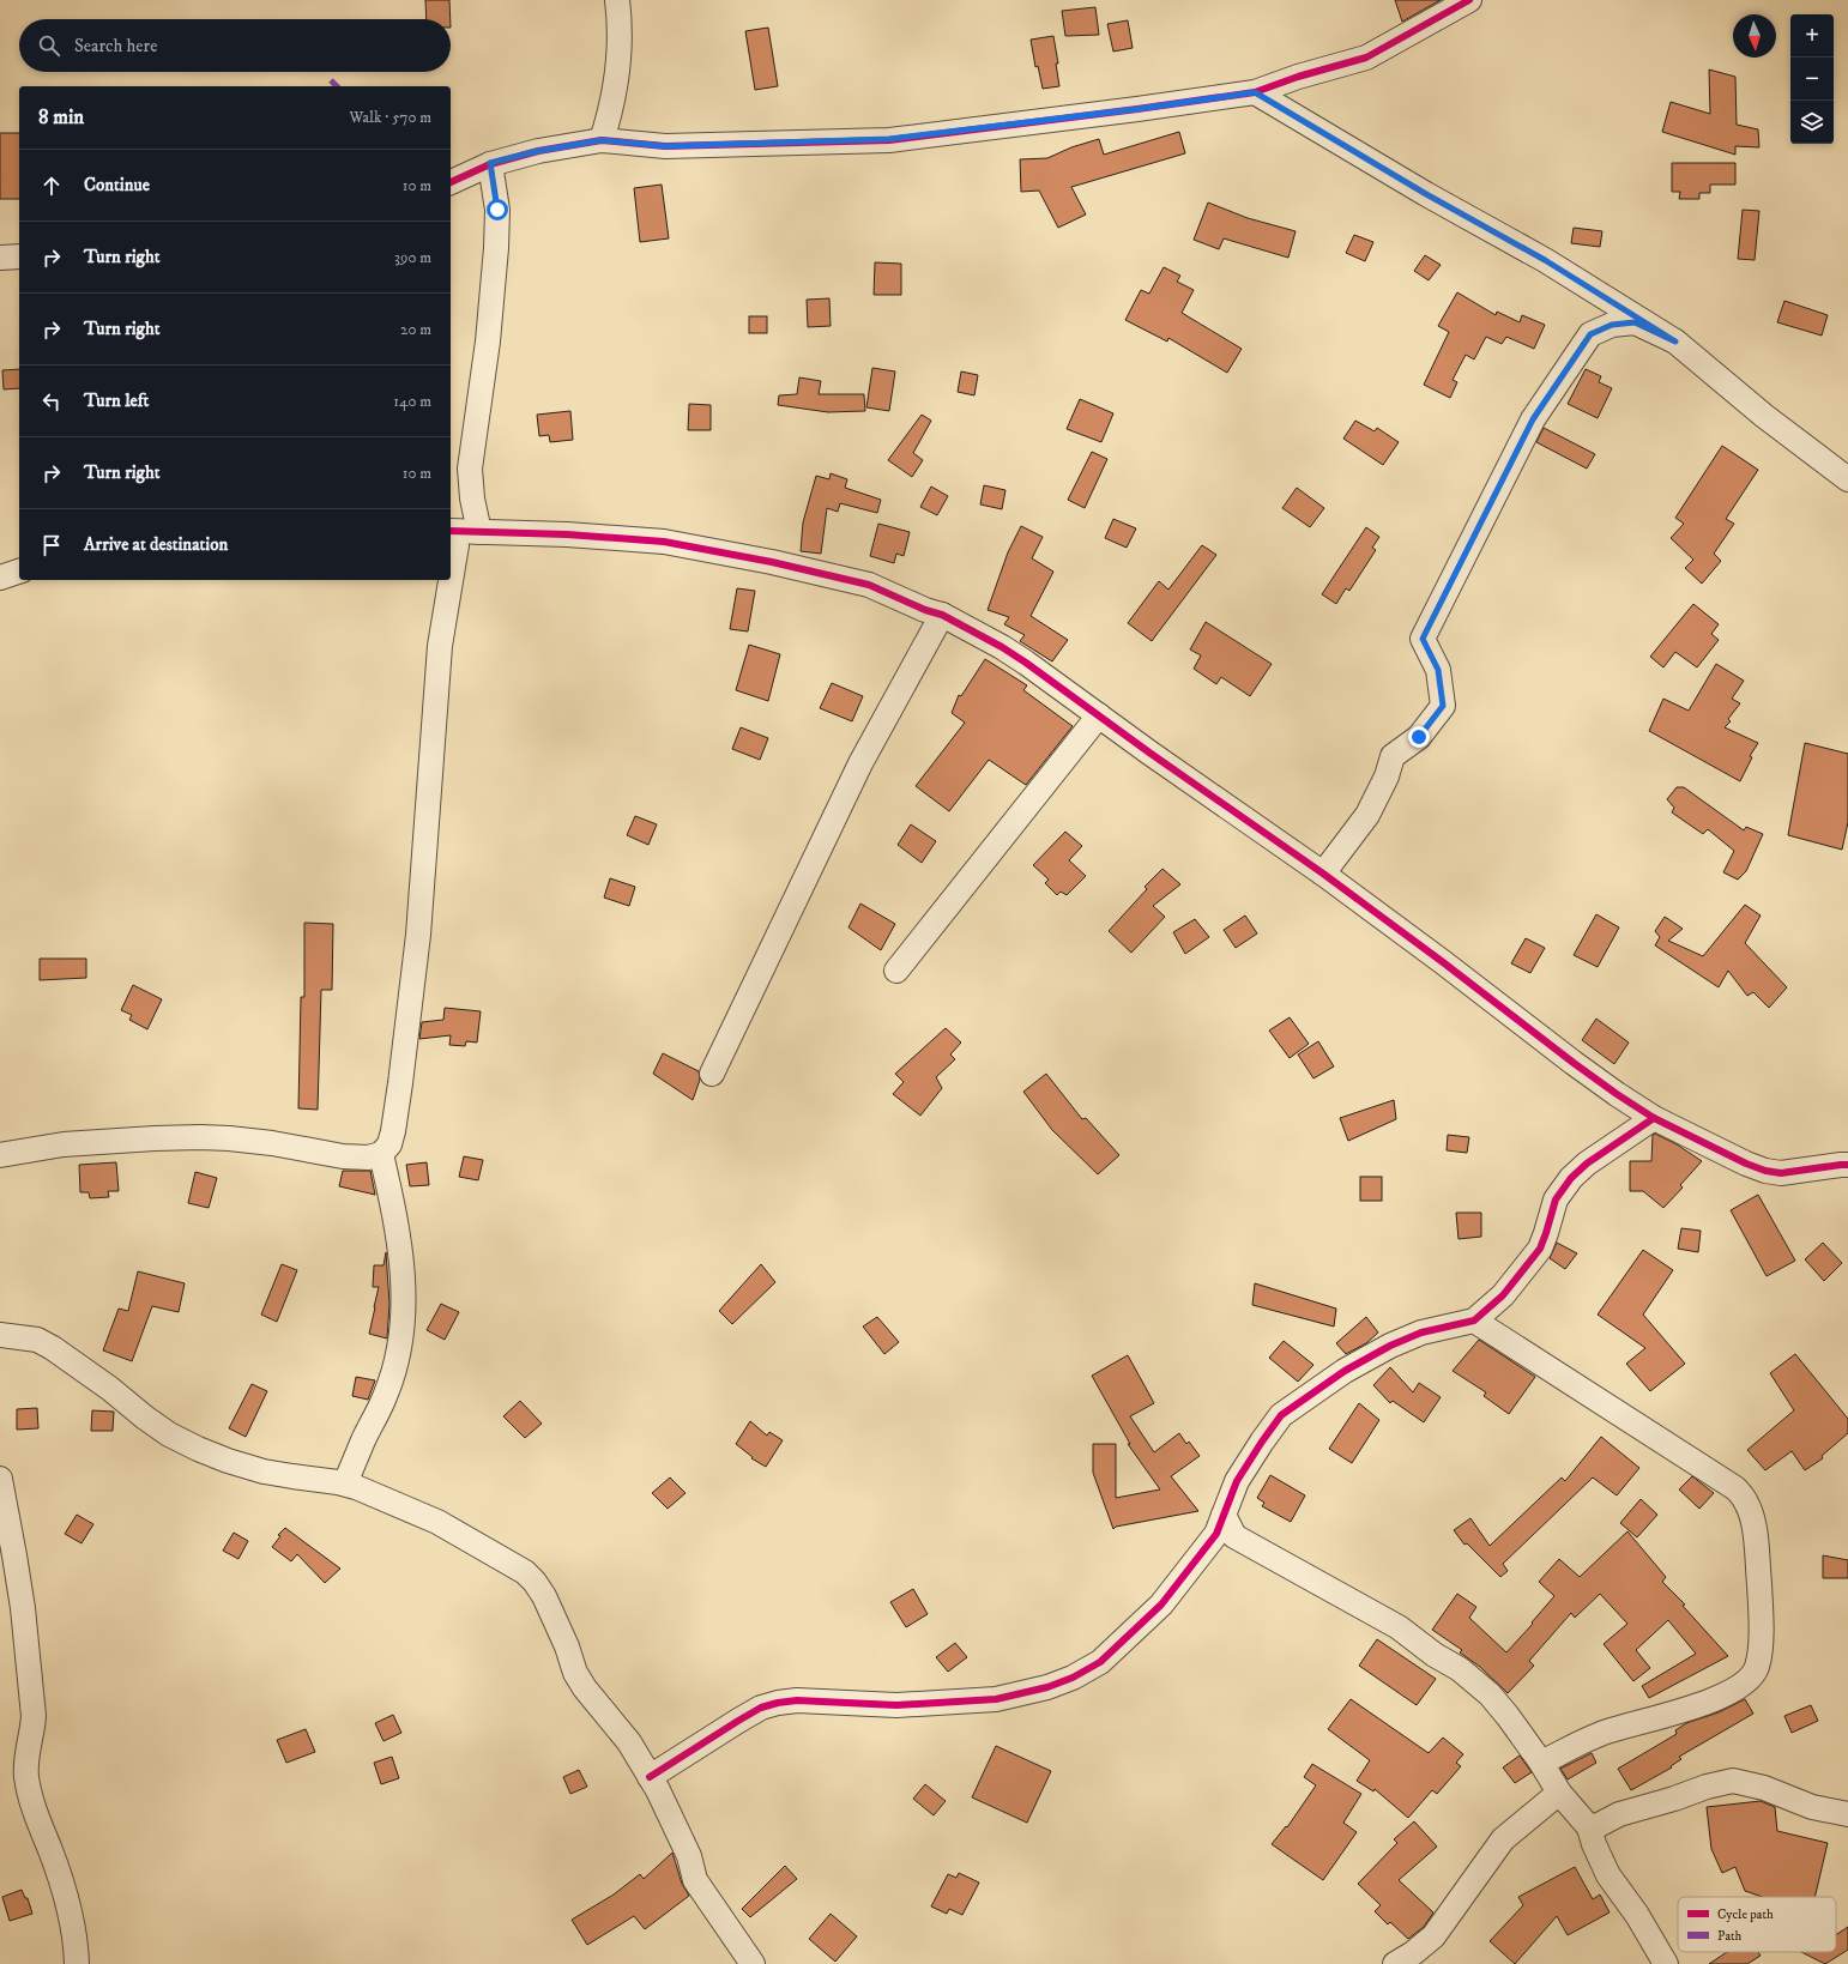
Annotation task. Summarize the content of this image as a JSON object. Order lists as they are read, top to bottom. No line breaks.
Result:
{"legend":["Cycle path","Path"],"north":"bottom","page":{"map_buttons":["+","−"],"search":"Search here","heading":["8 min","Walk · 570 m"],"list":[["Continue","10 m"],["Turn right","390 m"],["Turn right","20 m"],["Turn left","140 m"],["Turn right","10 m"],"Arrive at destination"]}}
